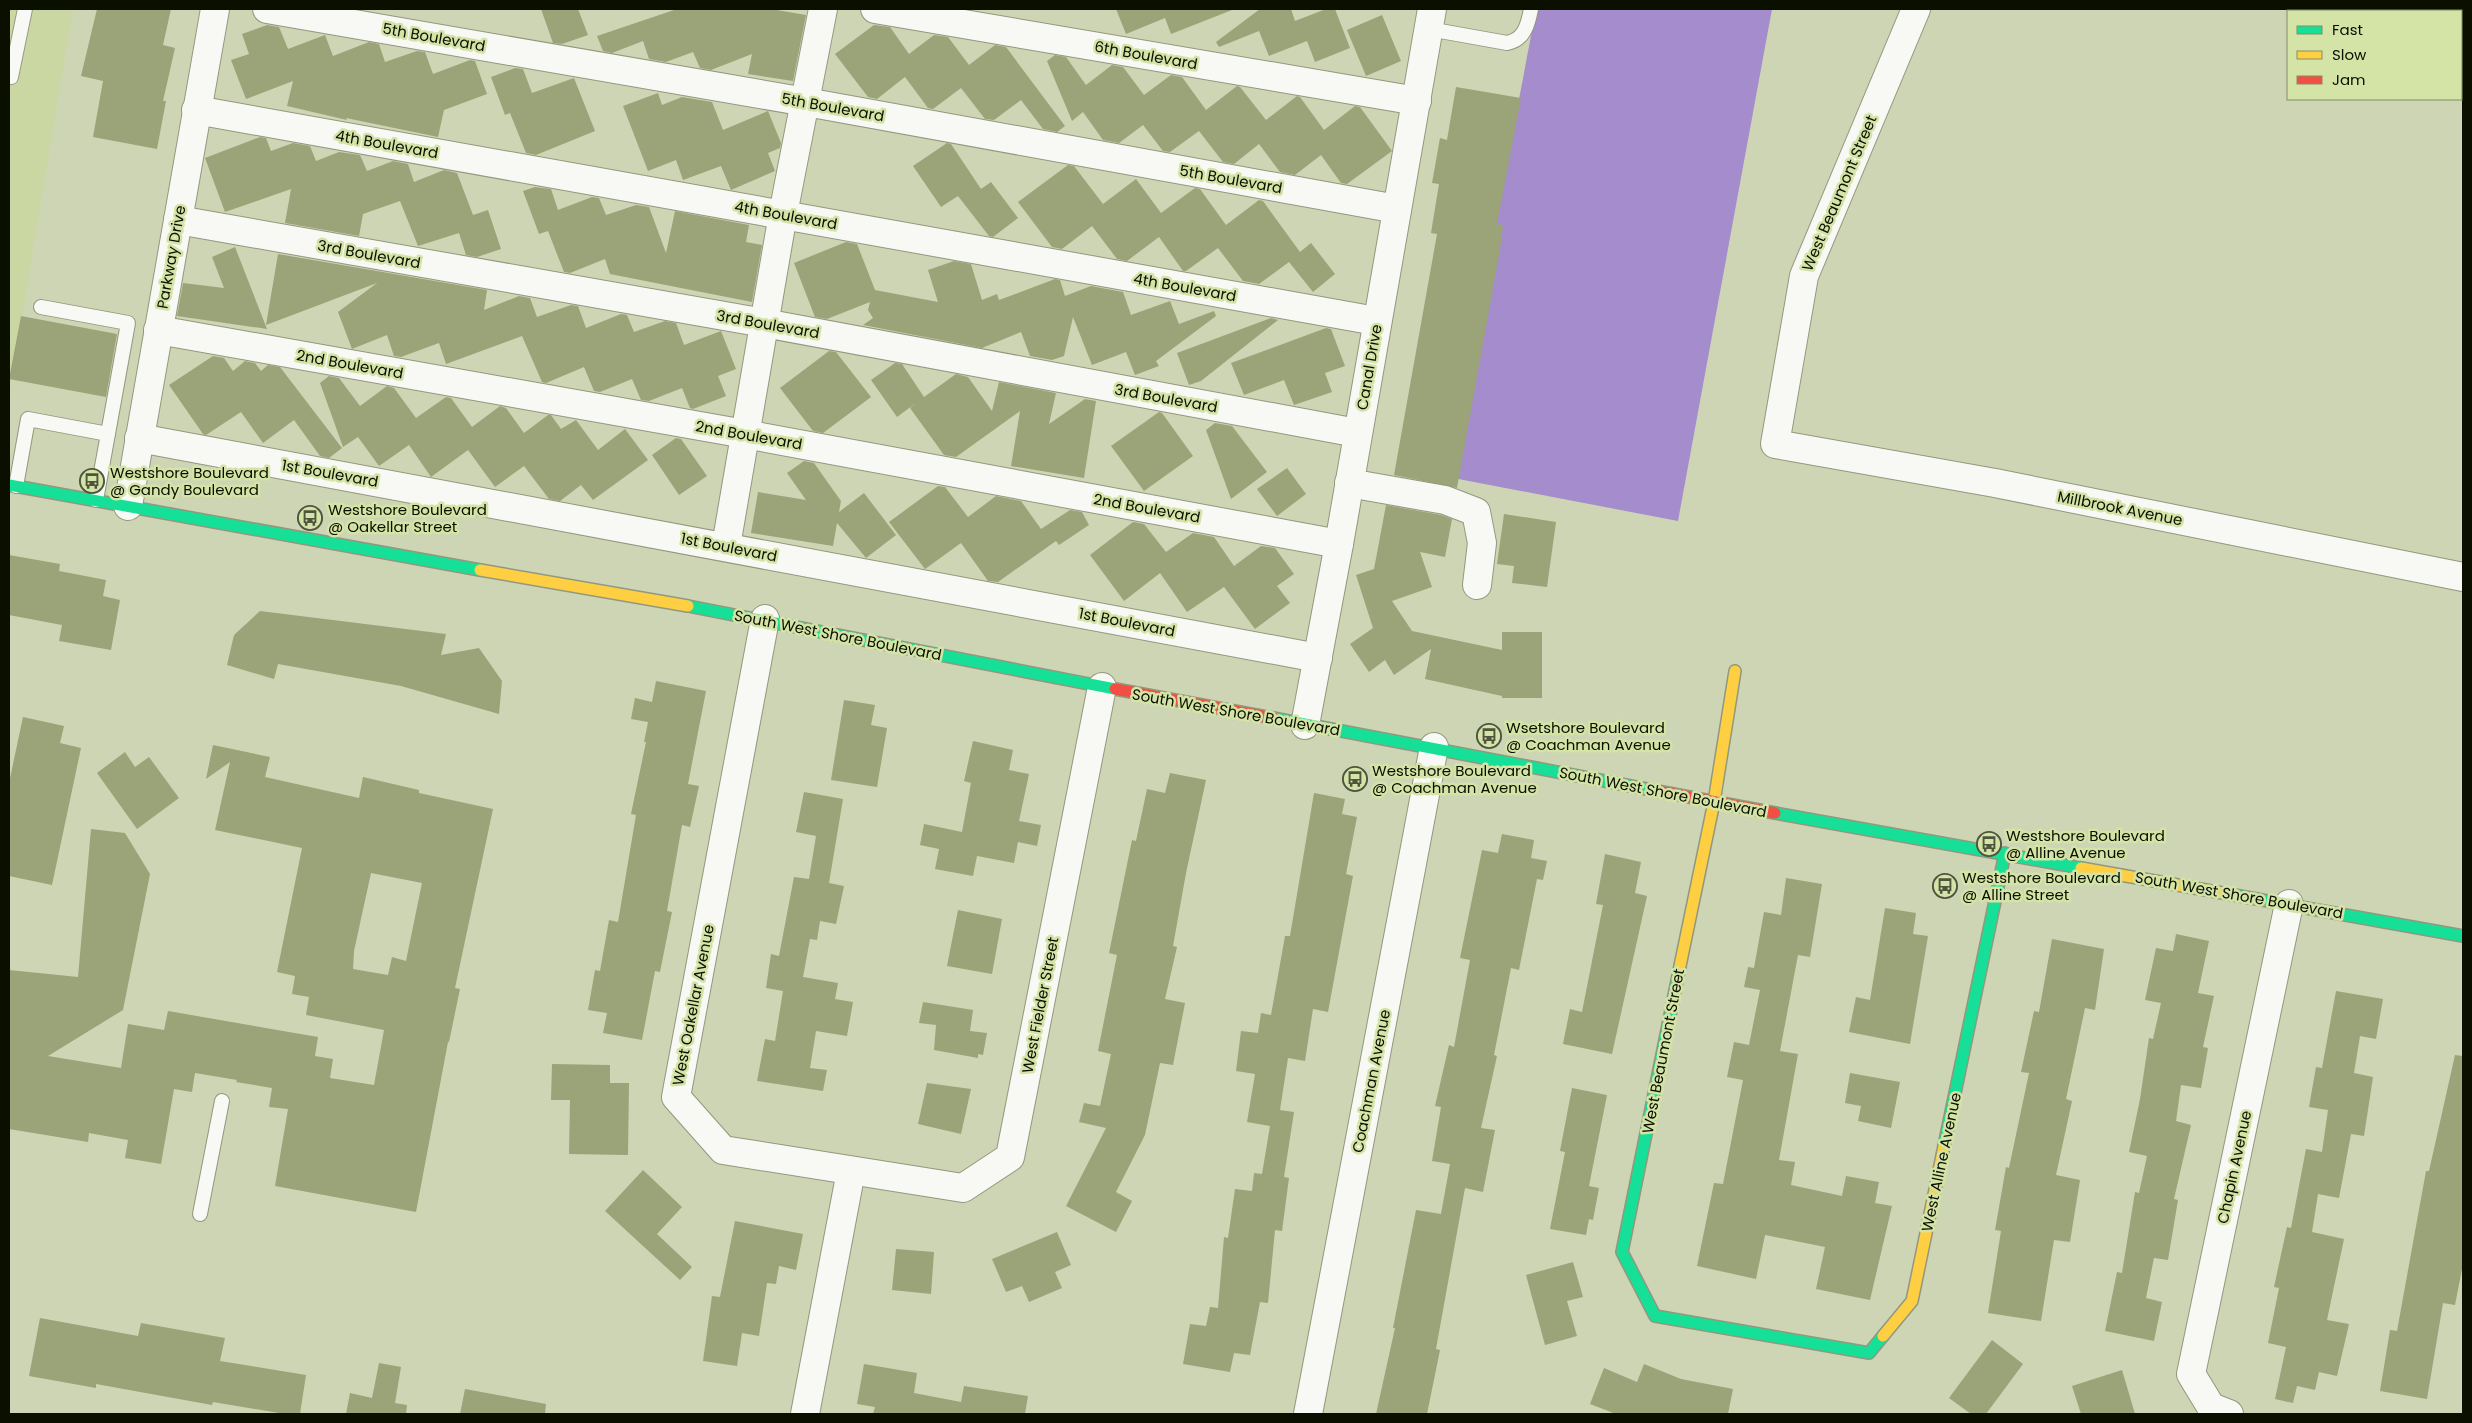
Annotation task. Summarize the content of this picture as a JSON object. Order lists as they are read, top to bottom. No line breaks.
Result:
{"streets":{"street":["5th Boulevard","6th Boulevard","4th Boulevard","West Beaumont Street","3rd Boulevard","Parkway Drive","2nd Boulevard","Canal Drive","1st Boulevard","Millbrook Avenue","South West Shore Boulevard","West Oakellar Avenue","West Fielder Street","Coachman Avenue","West Alline Avenue","Chapin Avenue"]},"crossings":[["5th Boulevard","Canal Drive"],["6th Boulevard","Canal Drive"],["4th Boulevard","Parkway Drive"],["4th Boulevard","Canal Drive"],["West Beaumont Street","Millbrook Avenue"],["West Beaumont Street","South West Shore Boulevard"],["West Beaumont Street","West Alline Avenue"],["3rd Boulevard","Parkway Drive"],["3rd Boulevard","Canal Drive"],["Parkway Drive","2nd Boulevard"],["Parkway Drive","1st Boulevard"],["Parkway Drive","South West Shore Boulevard"],["2nd Boulevard","Canal Drive"],["Canal Drive","1st Boulevard"],["Canal Drive","South West Shore Boulevard"],["South West Shore Boulevard","West Oakellar Avenue"],["South West Shore Boulevard","West Fielder Street"],["South West Shore Boulevard","Coachman Avenue"],["South West Shore Boulevard","West Alline Avenue"],["South West Shore Boulevard","Chapin Avenue"],["West Oakellar Avenue","West Fielder Street"]],"places":{"bus stop":["Westshore Boulevard @ Gandy Boulevard","Westshore Boulevard @ Oakellar Street","Wsetshore Boulevard @ Coachman Avenue","Westshore Boulevard @ Coachman Avenue","Westshore Boulevard @ Alline Avenue","Westshore Boulevard @ Alline Street"]},"legend":["Fast","Slow","Jam"]}
